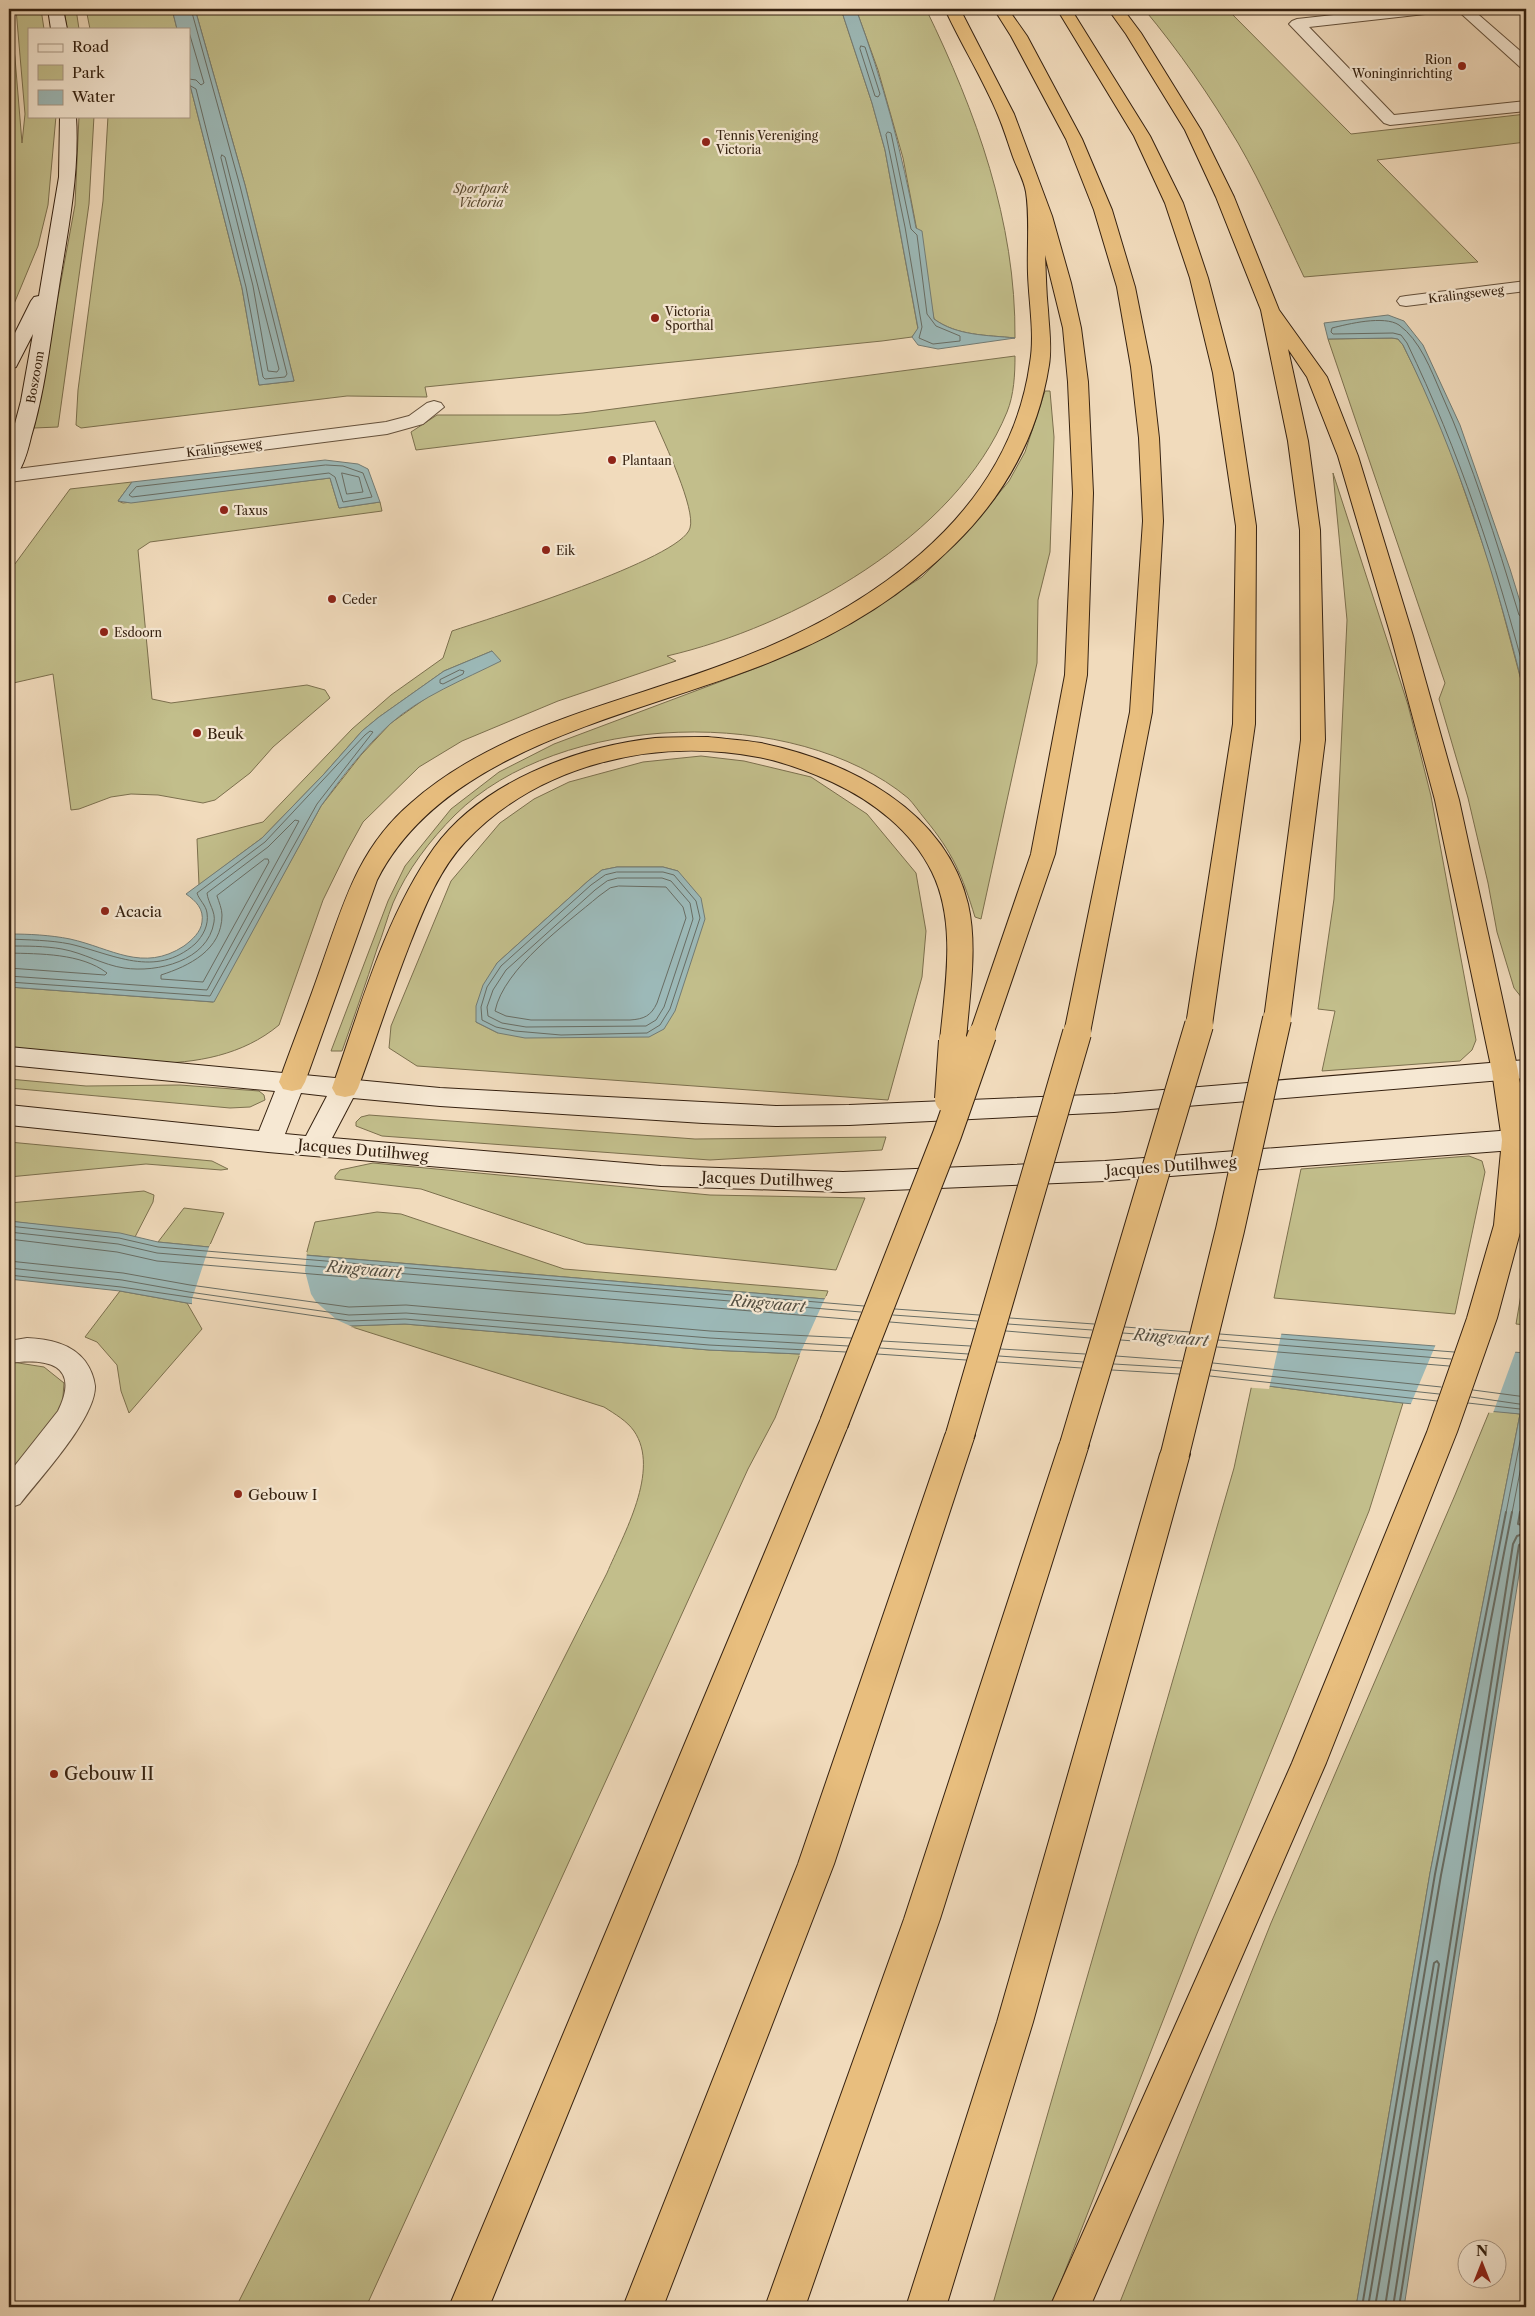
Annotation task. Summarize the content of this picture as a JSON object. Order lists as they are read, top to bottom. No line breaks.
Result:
{"streets":{"main road":["Kralingseweg","Boszoom","Jacques Dutilhweg"]},"water":["Ringvaart"],"parks":["Sportpark Victoria"],"places":["Rion Woninginrichting","Tennis Vereniging Victoria","Victoria Sporthal","Plantaan","Taxus","Eik","Ceder","Esdoorn","Beuk","Acacia","Gebouw I","Gebouw II"],"legend":["Road","Park","Water"],"north":"top"}
